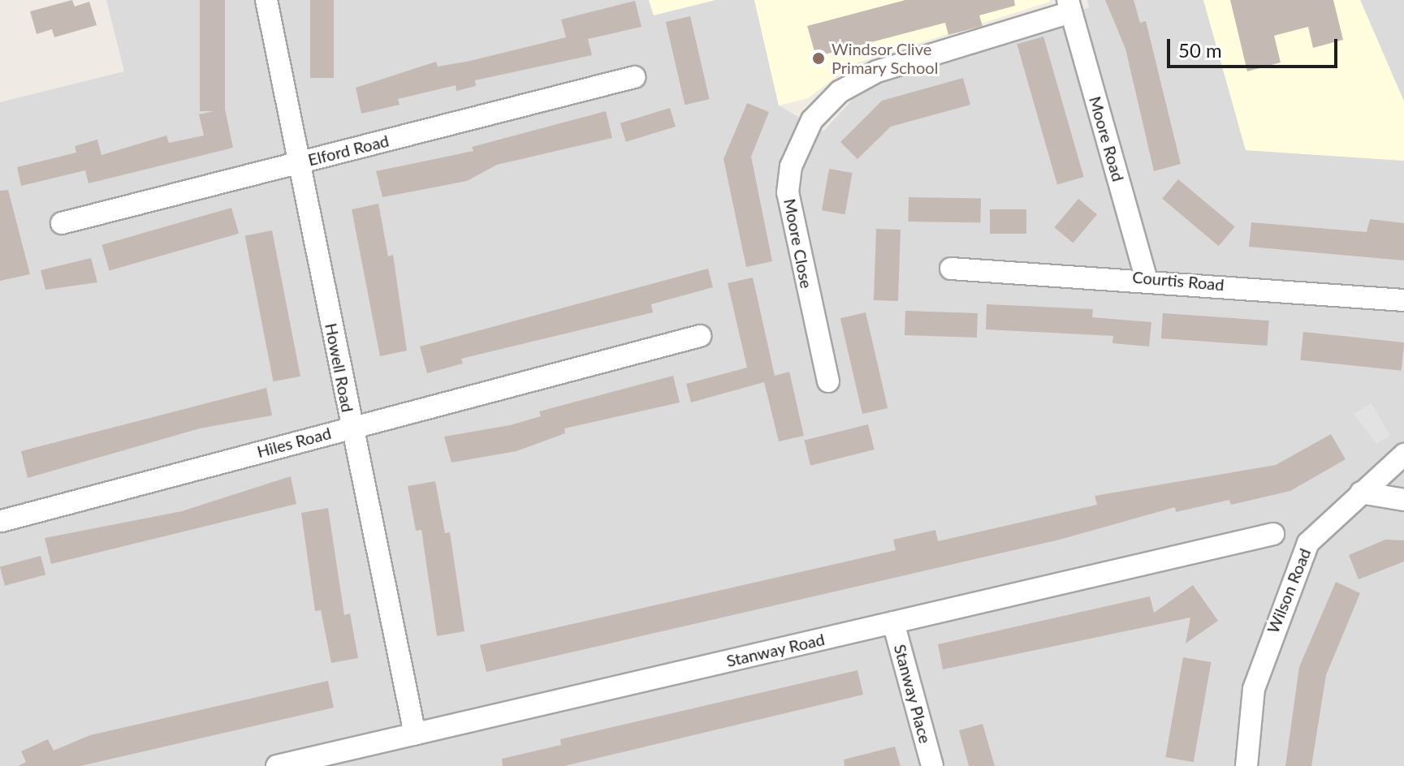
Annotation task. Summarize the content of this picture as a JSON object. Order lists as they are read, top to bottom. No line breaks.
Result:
{"streets":{"street":["Moore Road","Elford Road","Moore Close","Courtis Road","Howell Road","Hiles Road","Wilson Road","Stanway Road","Stanway Place"]},"crossings":[["Moore Road","Moore Close"],["Moore Road","Courtis Road"],["Elford Road","Howell Road"],["Howell Road","Hiles Road"],["Howell Road","Stanway Road"],["Stanway Road","Stanway Place"]],"places":["Windsor Clive Primary School"],"scale_bar":"50 m"}
